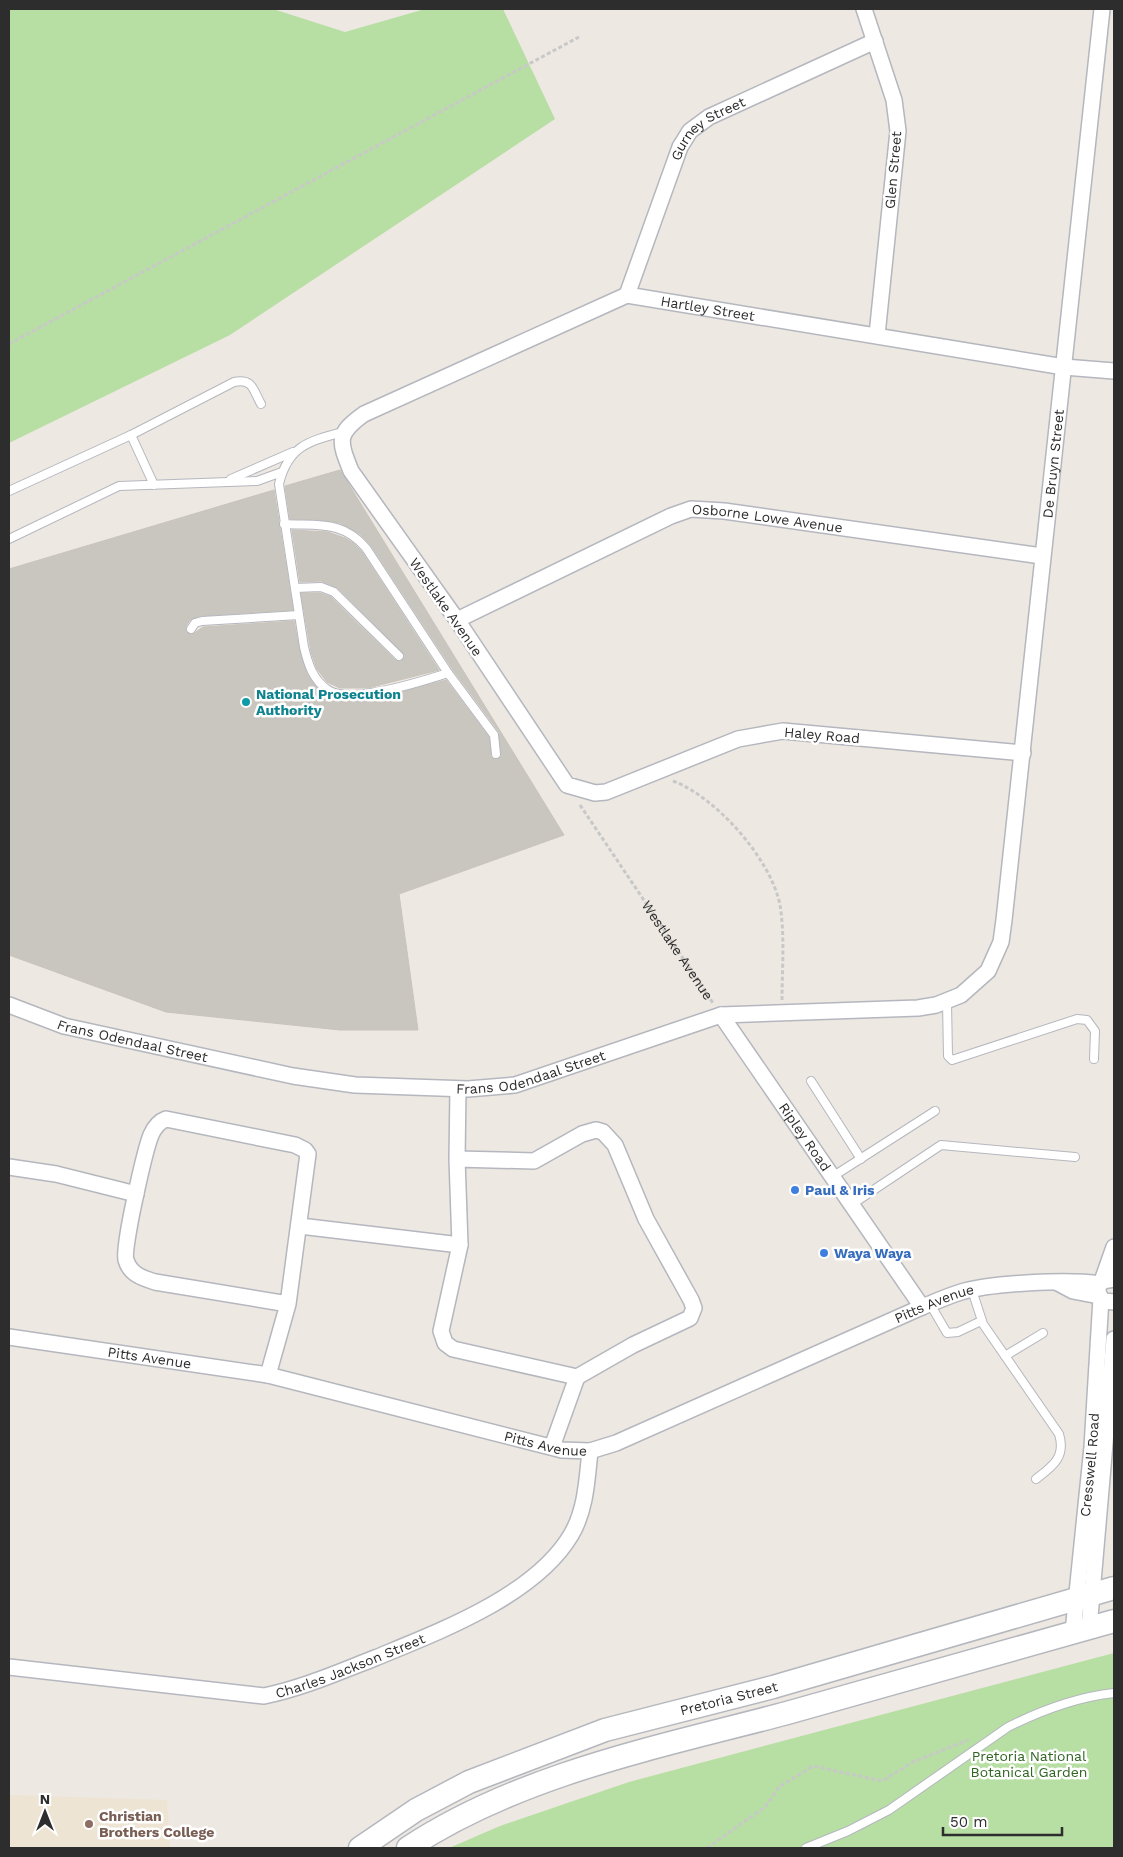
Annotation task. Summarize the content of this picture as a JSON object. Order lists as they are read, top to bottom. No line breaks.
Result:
{"streets":{"main road":["Pretoria Street"],"street":["Gurney Street","Glen Street","Hartley Street","De Bruyn Street","Osborne Lowe Avenue","Westlake Avenue","Haley Road","Frans Odendaal Street","Ripley Road","Pitts Avenue","Cresswell Road","Charles Jackson Street"]},"crossings":[["Gurney Street","Glen Street"],["Gurney Street","Hartley Street"],["Glen Street","Hartley Street"],["Hartley Street","De Bruyn Street"],["De Bruyn Street","Osborne Lowe Avenue"],["De Bruyn Street","Haley Road"],["De Bruyn Street","Frans Odendaal Street"],["Osborne Lowe Avenue","Westlake Avenue"],["Westlake Avenue","Haley Road"],["Westlake Avenue","Frans Odendaal Street"],["Westlake Avenue","Ripley Road"],["Frans Odendaal Street","Ripley Road"],["Ripley Road","Pitts Avenue"],["Pitts Avenue","Cresswell Road"],["Pitts Avenue","Charles Jackson Street"],["Cresswell Road","Pretoria Street"]],"parks":["Pretoria National Botanical Garden"],"places":["National Prosecution Authority","Paul & Iris","Waya Waya","Christian Brothers College"],"scale_bar":"50 m","north":"top"}
